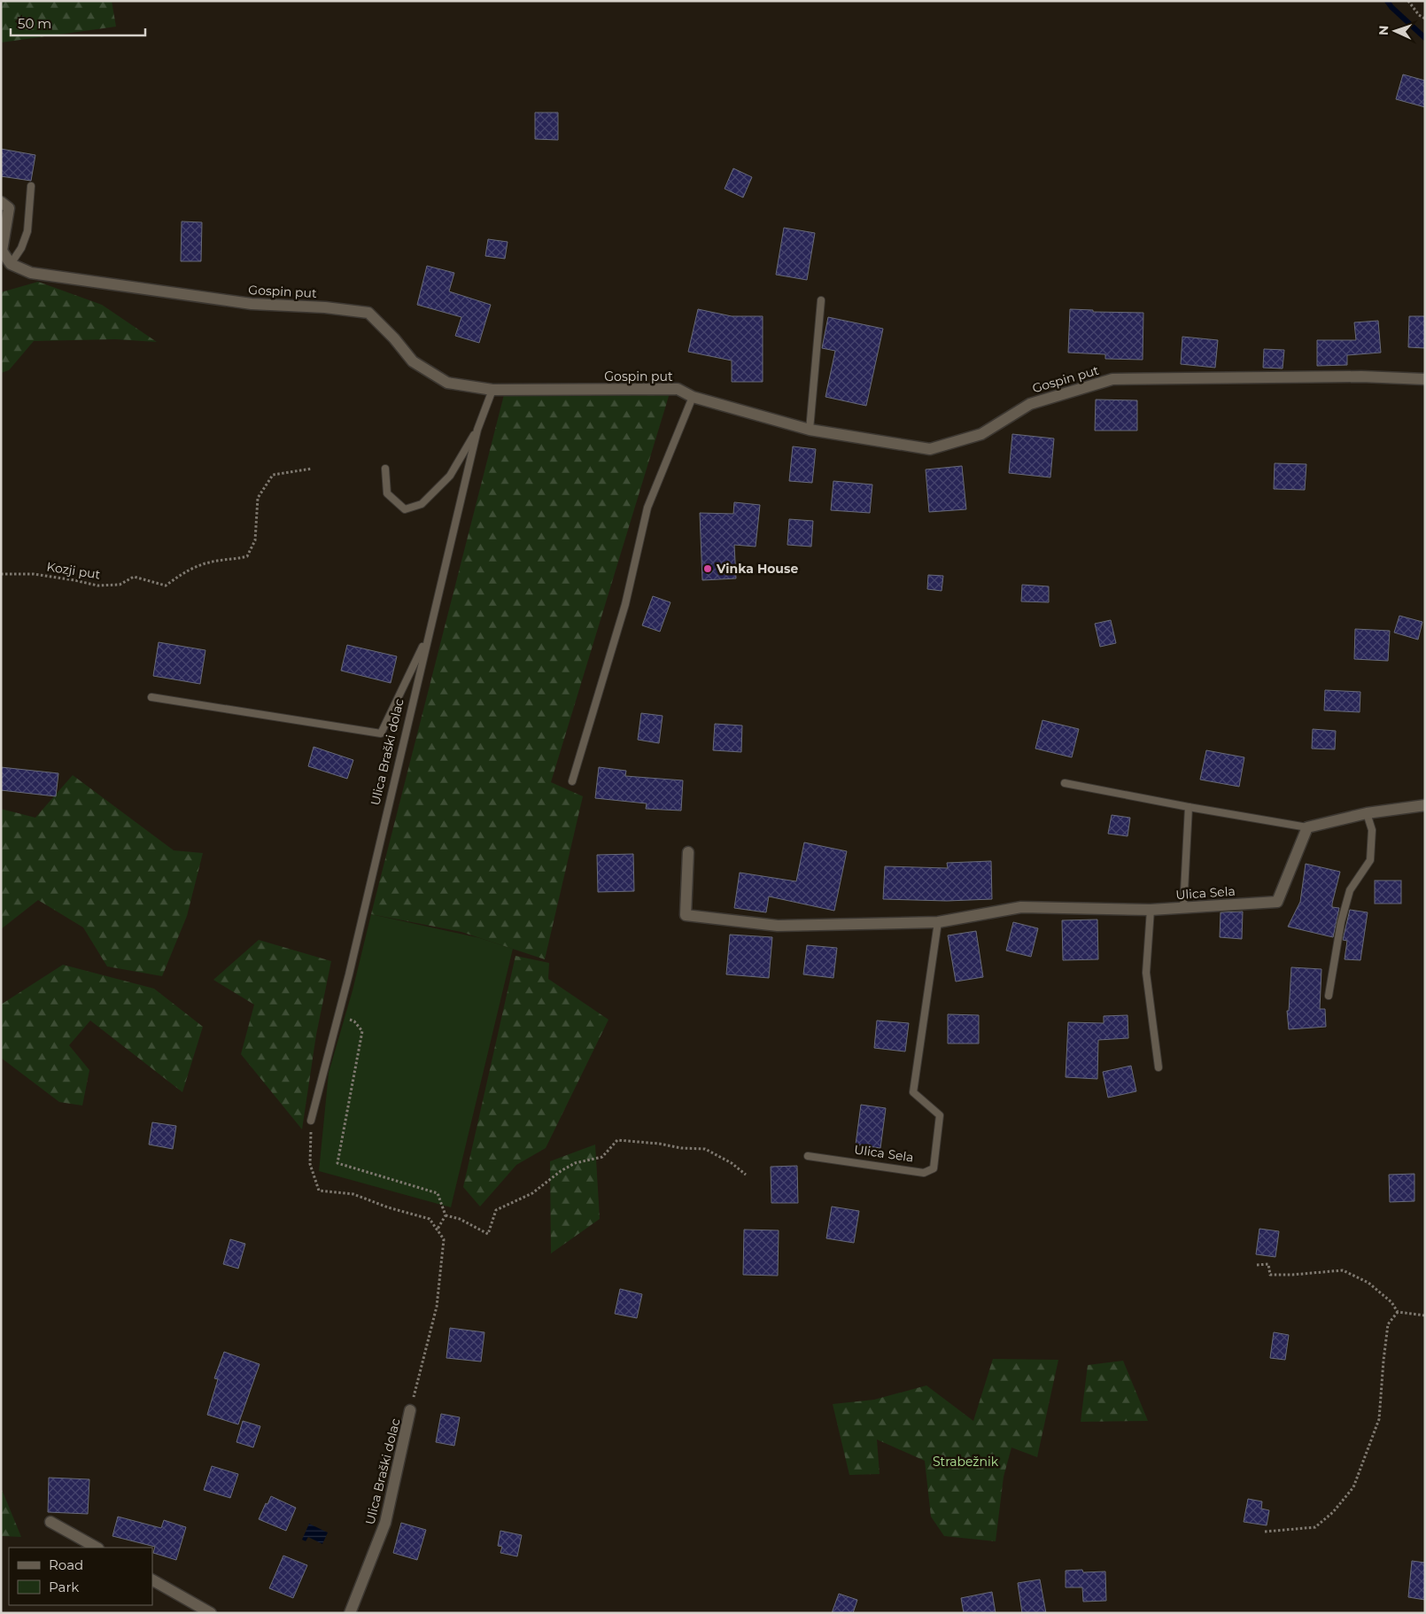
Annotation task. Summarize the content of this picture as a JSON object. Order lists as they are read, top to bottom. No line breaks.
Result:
{"streets":{"street":["Gospin put","Ulica Braški dolac","Ulica Sela"],"path":["Kozji put"]},"crossings":[["Gospin put","Ulica Braški dolac"]],"parks":["Strabežnik"],"places":["Vinka House"],"legend":["Road","Park"],"scale_bar":"50 m","north":"left"}
